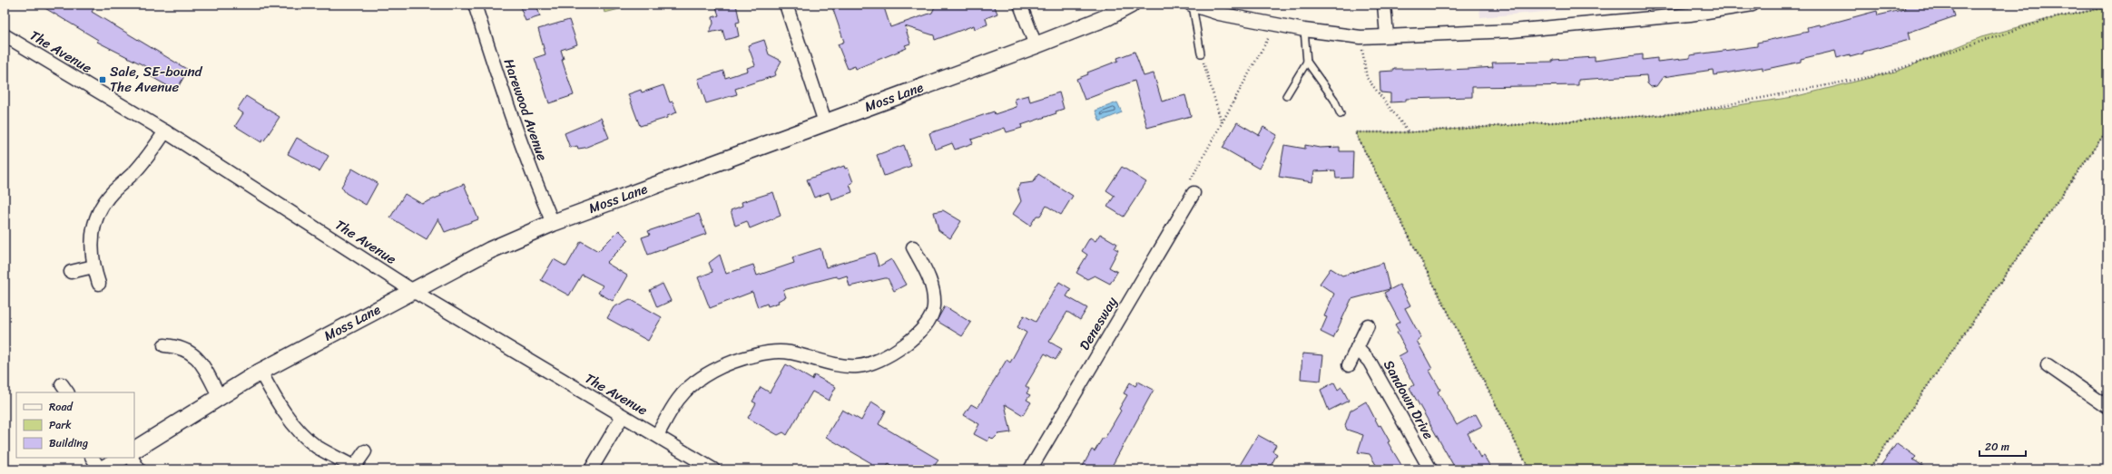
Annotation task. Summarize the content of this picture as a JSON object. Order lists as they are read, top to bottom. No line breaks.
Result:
{"streets":{"street":["The Avenue","Moss Lane","Harewood Avenue","Denesway","Sandown Drive"]},"crossings":[["The Avenue","Moss Lane"],["Moss Lane","Harewood Avenue"]],"places":{"transit":["Sale, SE-bound The Avenue"]},"legend":["Road","Park","Building"],"scale_bar":"20 m"}
